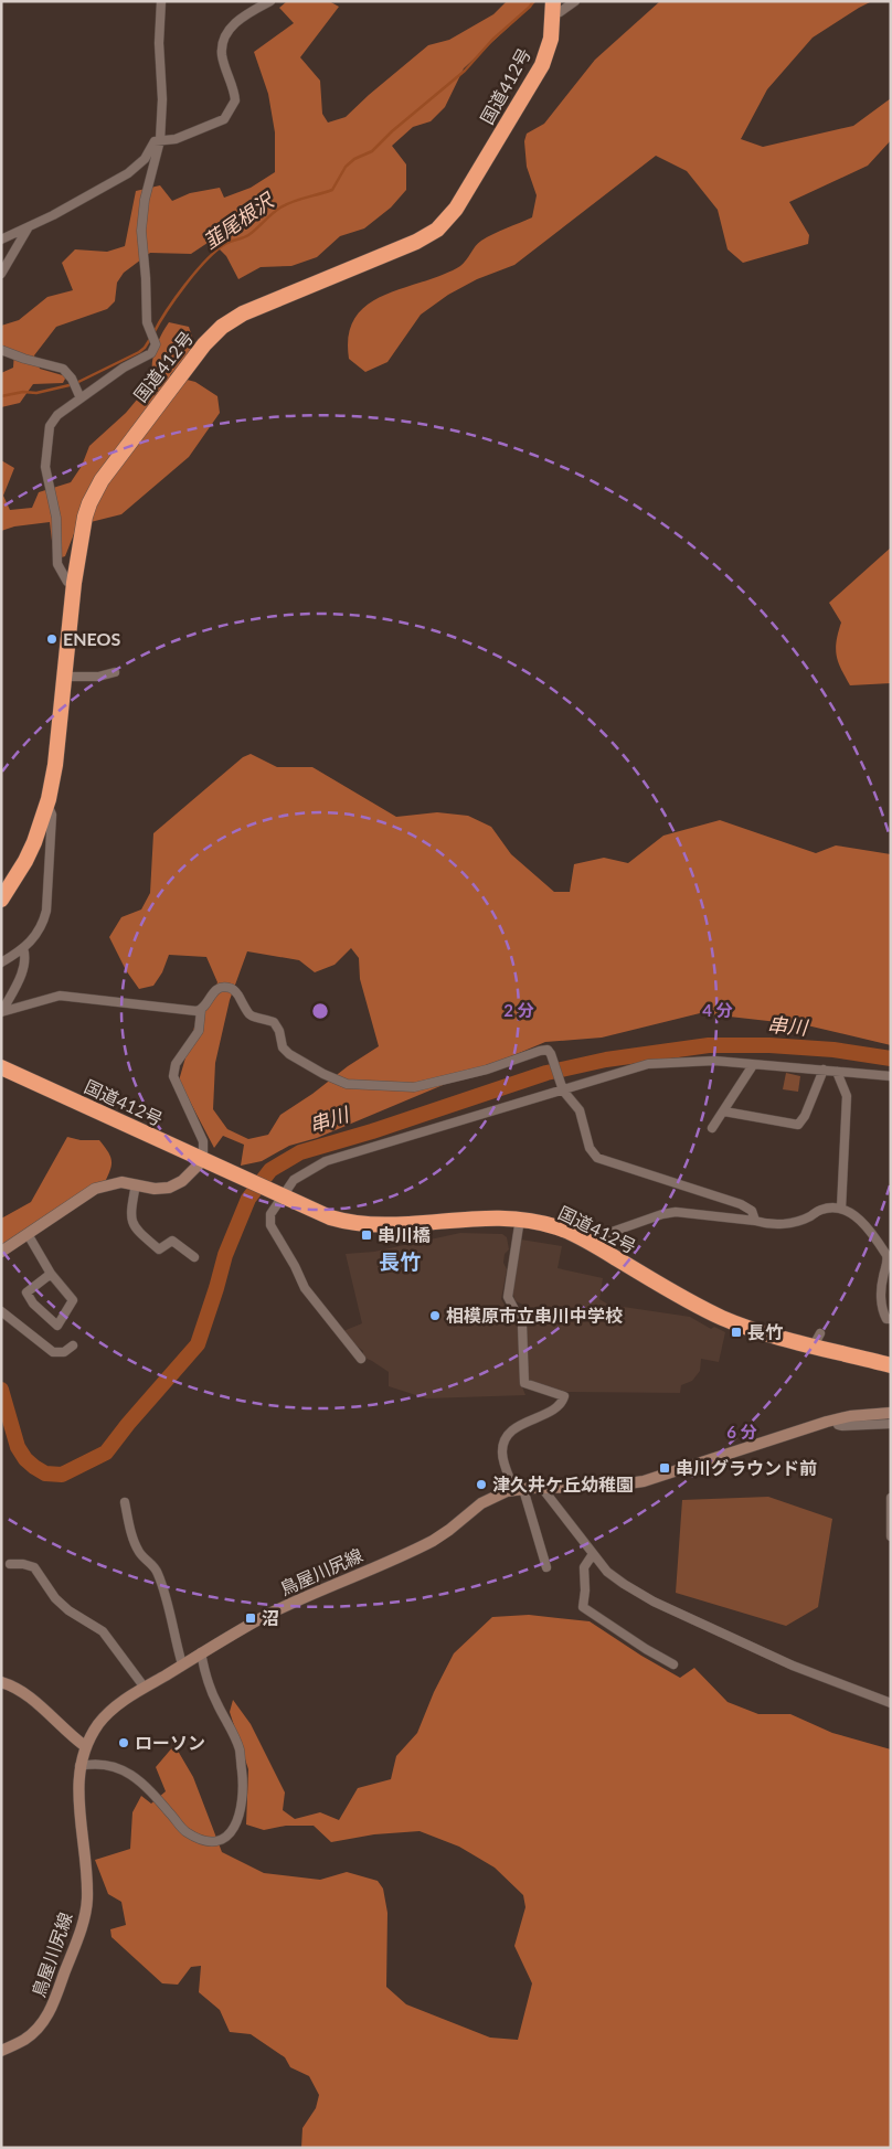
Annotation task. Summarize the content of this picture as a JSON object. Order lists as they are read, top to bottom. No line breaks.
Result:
{"streets":{"highway":["国道412号"],"main road":["鳥屋川尻線"]},"districts":["長竹"],"water":["韮尾根沢","串川"],"places":{"other":["ENEOS","相模原市立串川中学校","津久井ケ丘幼稚園","ローソン"],"transit":["串川橋","長竹","串川グラウンド前","沼"]},"rings":["2 分","4 分","6 分"]}
